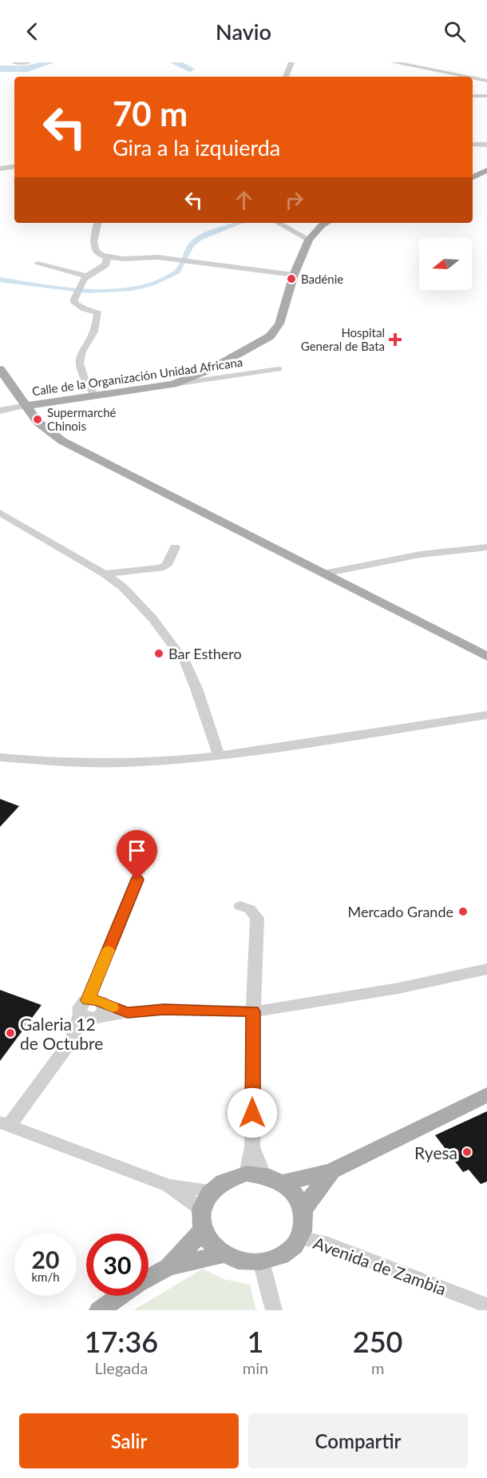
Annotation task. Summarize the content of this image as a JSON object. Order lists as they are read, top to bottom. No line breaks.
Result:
{"streets":{"main road":["Calle de la Organización Unidad Africana"],"street":["Avenida de Zambia"]},"places":{"other":["Badénie","Supermarché Chinois","Bar Esthero","Mercado Grande","Galeria 12 de Octubre","Ryesa"],"health":["Hospital General de Bata"]},"north":"left","page":{"header":"Navio","turn":["70 m","Gira a la izquierda"],"speed":"20 km/h","limit":"30","eta":["17:36","Llegada","1","min","250","m"],"buttons":["Salir","Compartir"]}}
